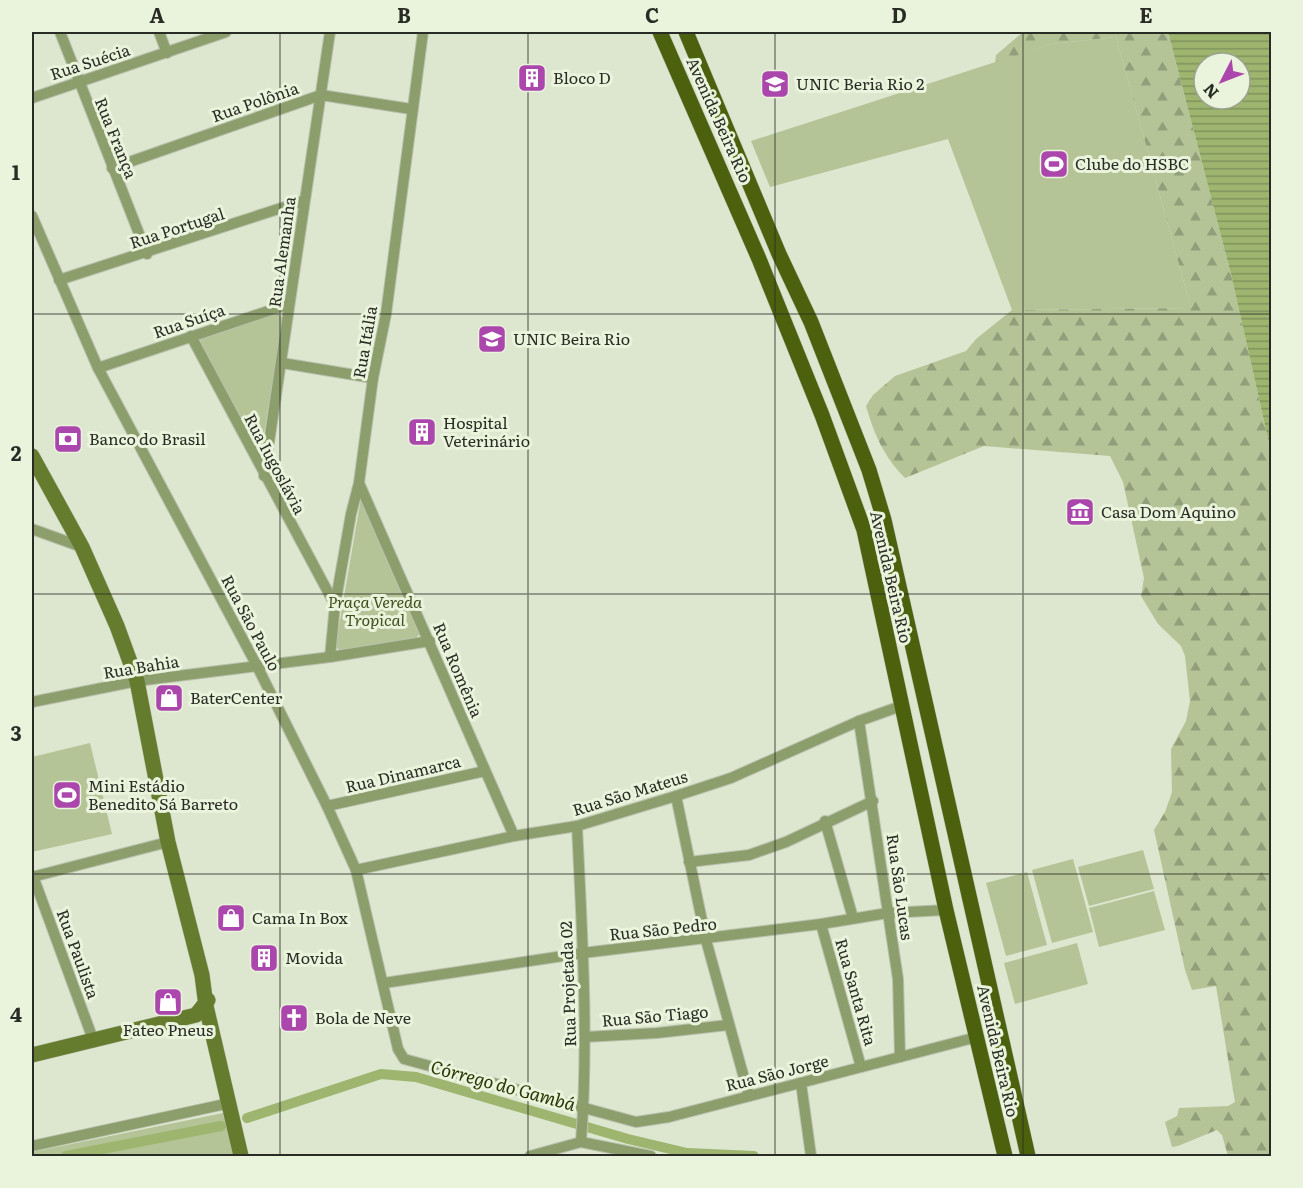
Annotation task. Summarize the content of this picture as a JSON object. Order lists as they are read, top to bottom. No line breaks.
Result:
{"streets":{"main road":["Avenida Beira Rio"],"street":["Rua Suécia","Rua Polônia","Rua França","Rua Portugal","Rua Alemanha","Rua Suíça","Rua Itália","Rua Iugoslávia","Rua São Paulo","Rua Bahia","Rua Romênia","Rua Dinamarca","Rua São Mateus","Rua São Lucas","Rua São Pedro","Rua Paulista","Rua Projetada 02","Rua Santa Rita","Rua São Tiago","Rua São Jorge"]},"crossings":[["Rua Suécia","Rua França"],["Rua Polônia","Rua França"],["Rua Polônia","Rua Alemanha"],["Rua Polônia","Rua Itália"],["Avenida Beira Rio","Rua São Mateus"],["Avenida Beira Rio","Rua São Pedro"],["Avenida Beira Rio","Rua São Jorge"],["Rua França","Rua Portugal"],["Rua Portugal","Rua Alemanha"],["Rua Portugal","Rua São Paulo"],["Rua Alemanha","Rua Suíça"],["Rua Alemanha","Rua Iugoslávia"],["Rua Suíça","Rua Iugoslávia"],["Rua Suíça","Rua São Paulo"],["Rua Itália","Rua Iugoslávia"],["Rua Itália","Rua Bahia"],["Rua Itália","Rua Romênia"],["Rua São Paulo","Rua Bahia"],["Rua São Paulo","Rua Dinamarca"],["Rua São Paulo","Rua São Mateus"],["Rua São Paulo","Rua São Pedro"],["Rua São Paulo","Rua São Jorge"],["Rua Bahia","Rua Romênia"],["Rua Romênia","Rua Dinamarca"],["Rua Romênia","Rua São Mateus"],["Rua São Mateus","Rua São Lucas"],["Rua São Mateus","Rua Projetada 02"],["Rua São Lucas","Rua São Pedro"],["Rua São Lucas","Rua São Jorge"],["Rua São Pedro","Rua Projetada 02"],["Rua São Pedro","Rua Santa Rita"],["Rua Projetada 02","Rua São Tiago"],["Rua Projetada 02","Rua São Jorge"],["Rua Santa Rita","Rua São Jorge"]],"water":["Córrego do Gambá"],"parks":["Praça Vereda Tropical"],"places":{"building":["Bloco D","Hospital Veterinário","Movida"],"school or university":["UNIC Beria Rio 2","UNIC Beira Rio"],"sports":["Clube do HSBC","Mini Estádio Benedito Sá Barreto"],"bank":["Banco do Brasil"],"museum":["Casa Dom Aquino"],"shop":["BaterCenter","Cama In Box","Fateo Pneus"],"church":["Bola de Neve"]},"north":"bottom left","grid":{"columns":["A","B","C","D","E"],"rows":["1","2","3","4"]}}
